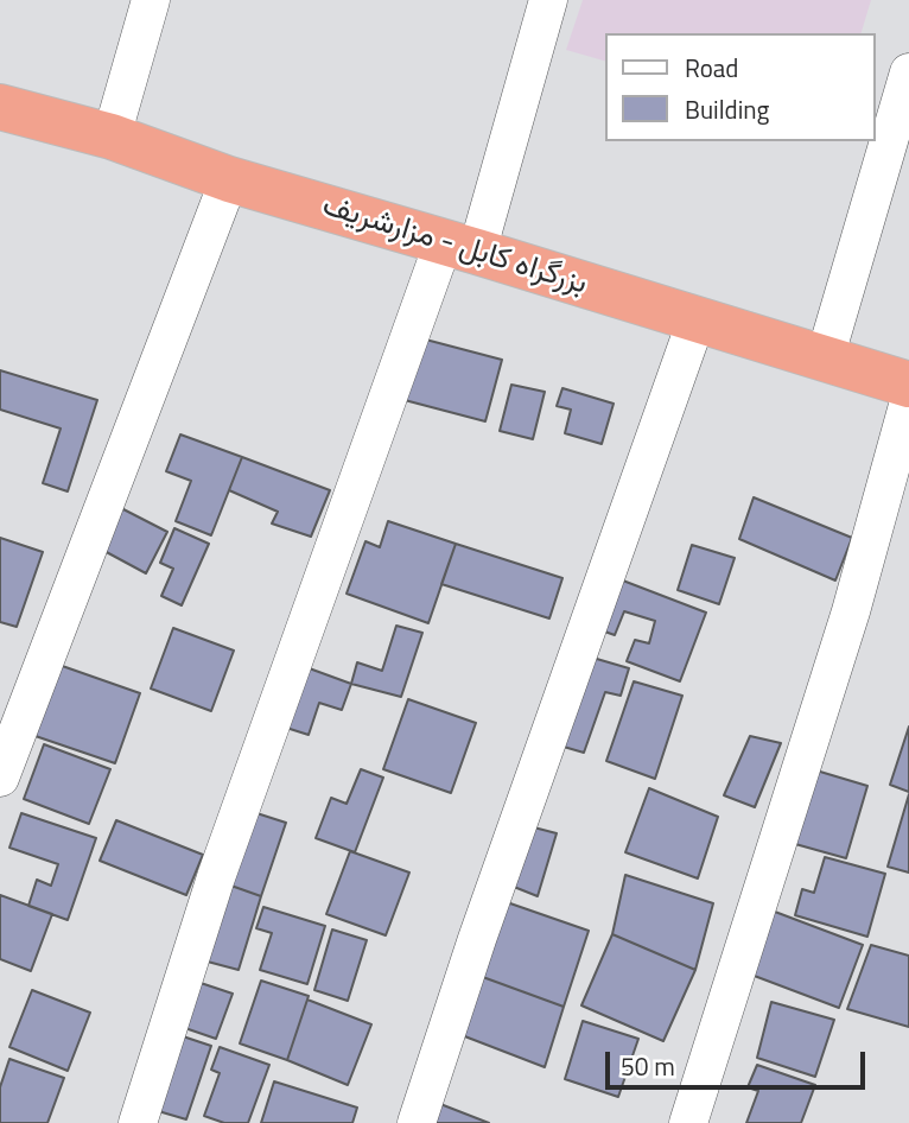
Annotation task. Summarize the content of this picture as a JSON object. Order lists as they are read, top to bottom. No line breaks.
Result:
{"streets":{"highway":["بزرگراه کابل - مزارشریف"]},"legend":["Road","Building"],"scale_bar":"50 m"}
